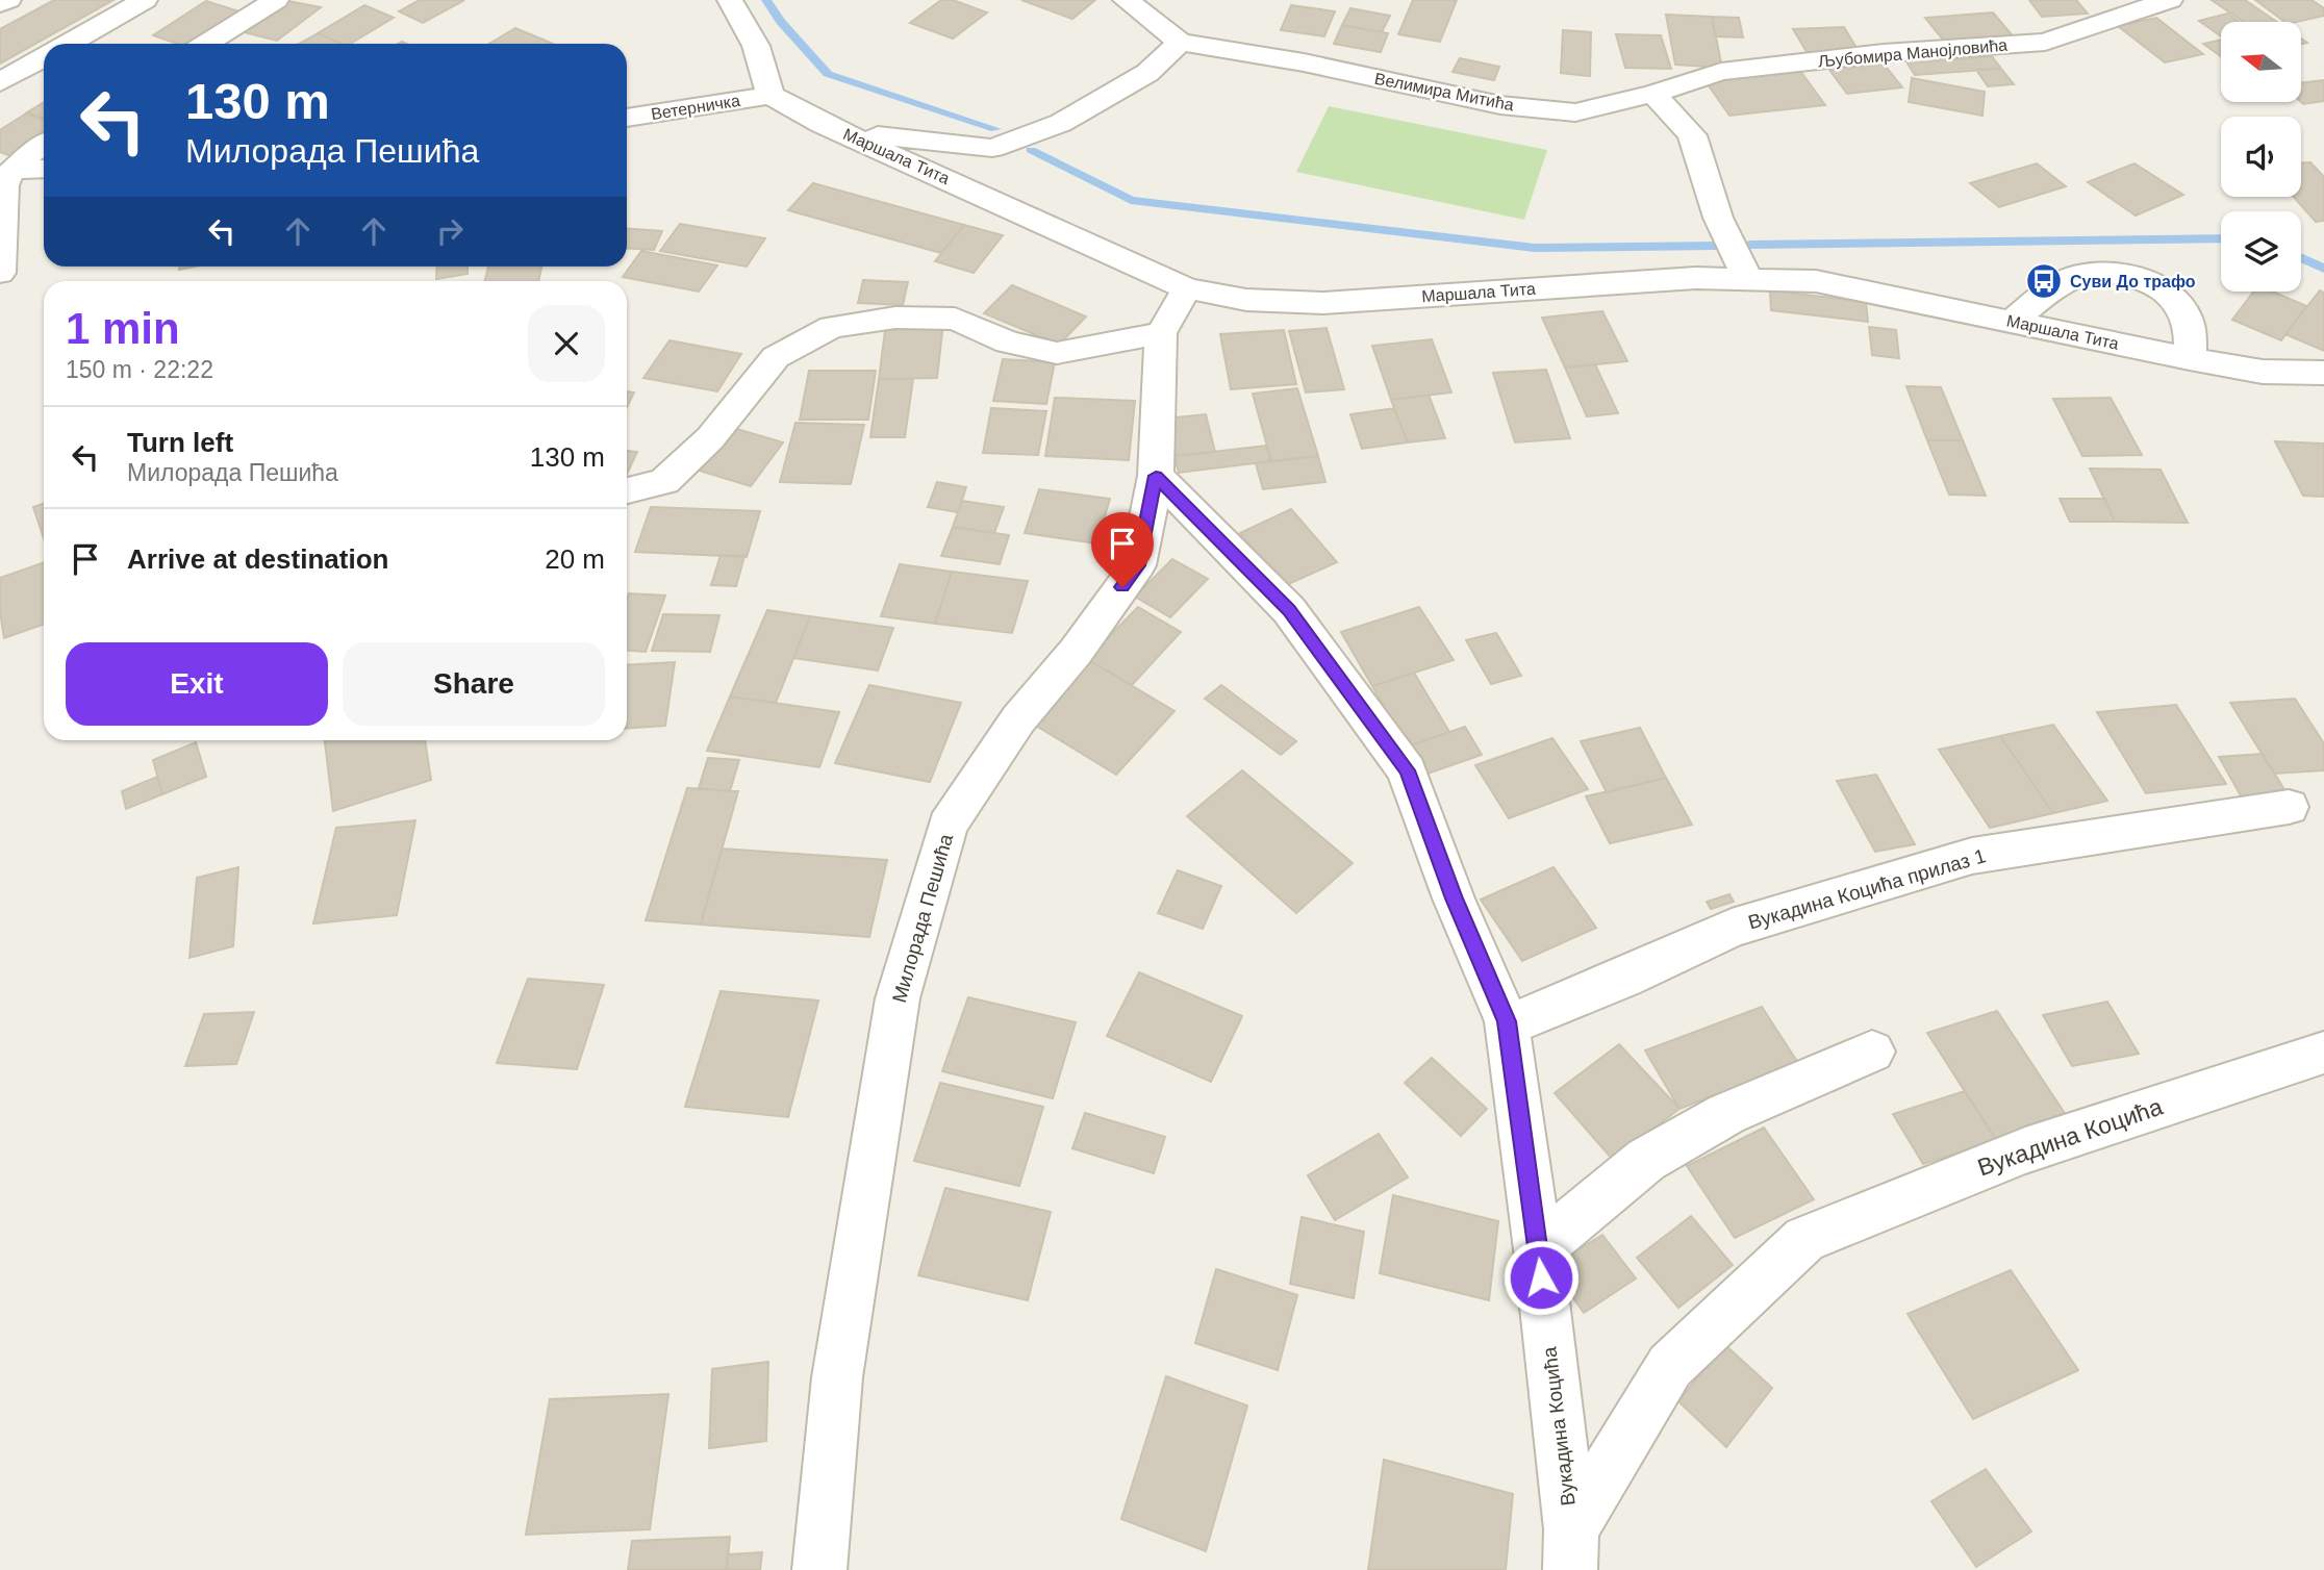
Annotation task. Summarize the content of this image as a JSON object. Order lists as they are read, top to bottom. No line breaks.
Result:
{"streets":{"street":["Љубомира Манојловића","Велимира Митића","Ветерничка","Маршала Тита","Вукадина Коцића прилаз 1","Милорада Пешића","Вукадина Коцића"]},"crossings":[["Љубомира Манојловића","Велимира Митића"],["Ветерничка","Маршала Тита"],["Маршала Тита","Милорада Пешића"],["Вукадина Коцића прилаз 1","Вукадина Коцића"],["Милорада Пешића","Вукадина Коцића"]],"places":{"bus stop":["Суви До трафо"]},"north":"left","page":{"turn":["130 m","Милорада Пешића"],"heading":["1 min","150 m · 22:22"],"list":[{"name":"Turn left","note":"Милорада Пешића","value":"130 m"},{"name":"Arrive at destination","value":"20 m"}],"buttons":["Exit","Share"]}}
